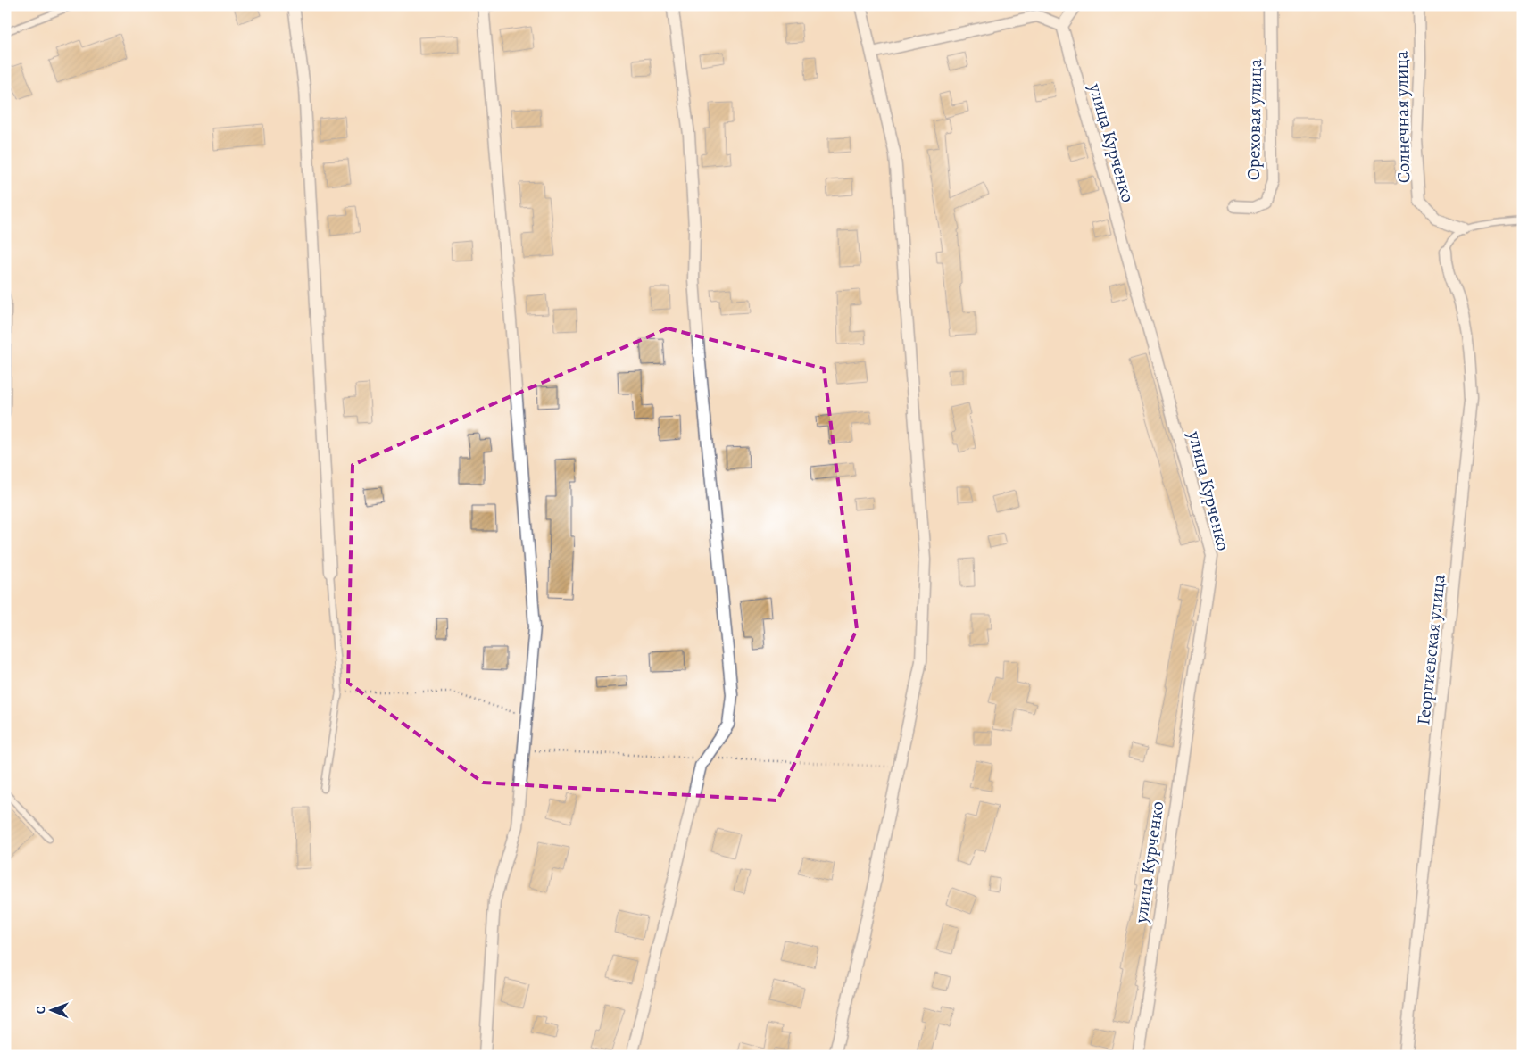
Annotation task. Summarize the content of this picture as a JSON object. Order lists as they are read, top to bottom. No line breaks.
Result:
{"streets":{"street":["Солнечная улица","Ореховая улица","улица Курченко","Георгиевская улица"]},"north":"left"}
